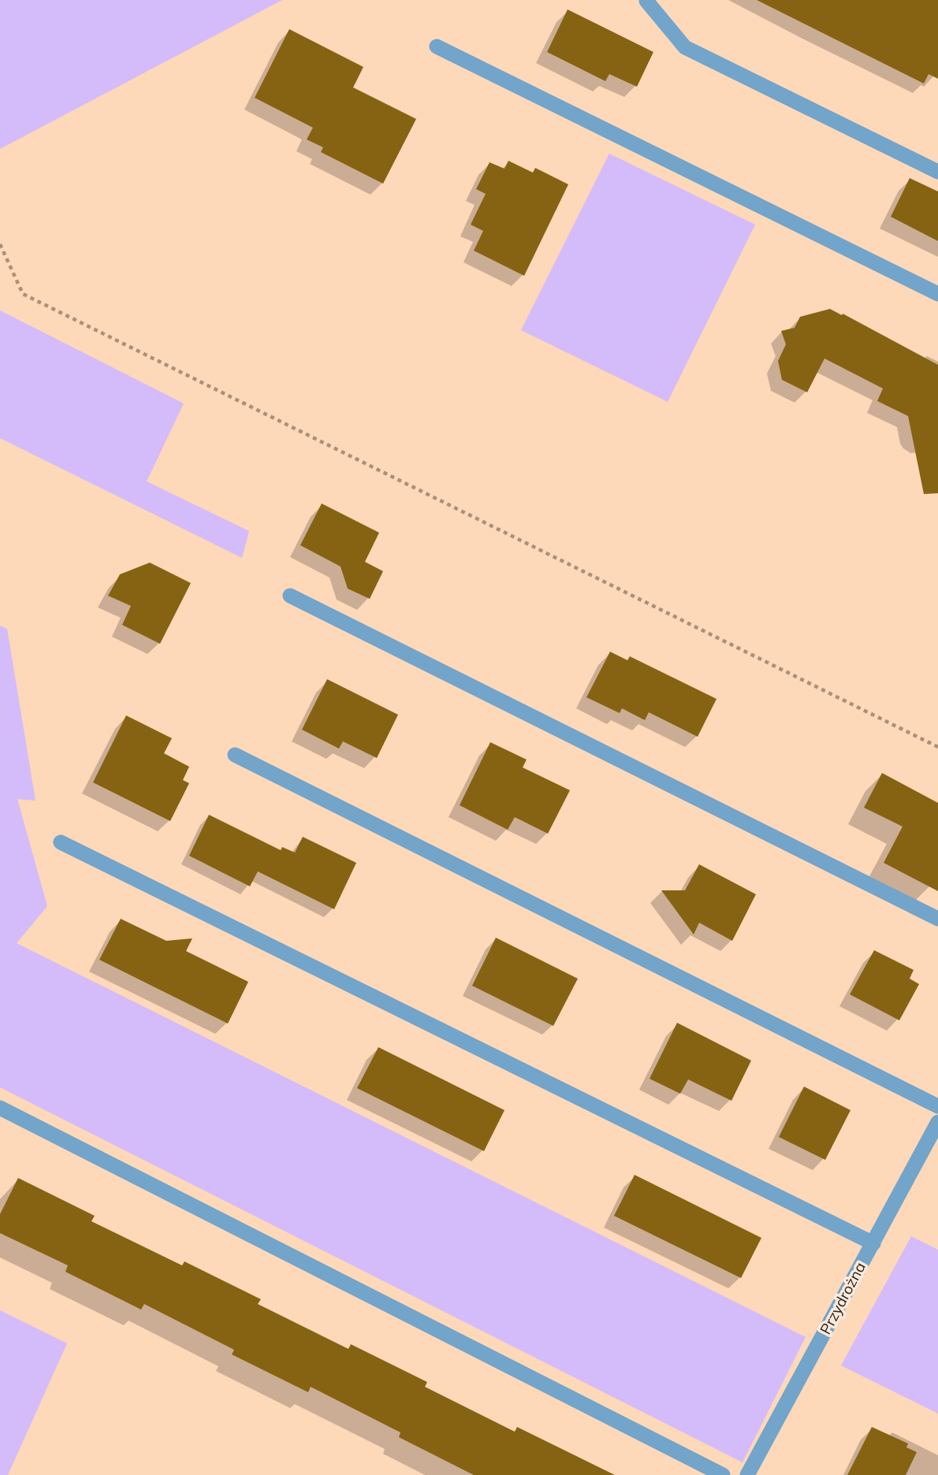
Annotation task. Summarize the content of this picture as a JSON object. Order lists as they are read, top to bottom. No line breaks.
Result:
{"streets":{"street":["Przydrożna"]}}
